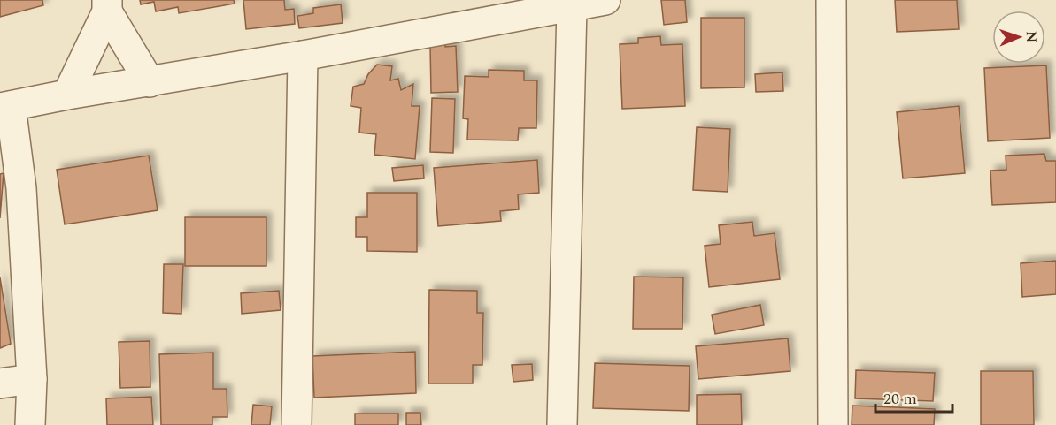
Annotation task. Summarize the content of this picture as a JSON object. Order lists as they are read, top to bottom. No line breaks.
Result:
{"scale_bar":"20 m","north":"right"}
